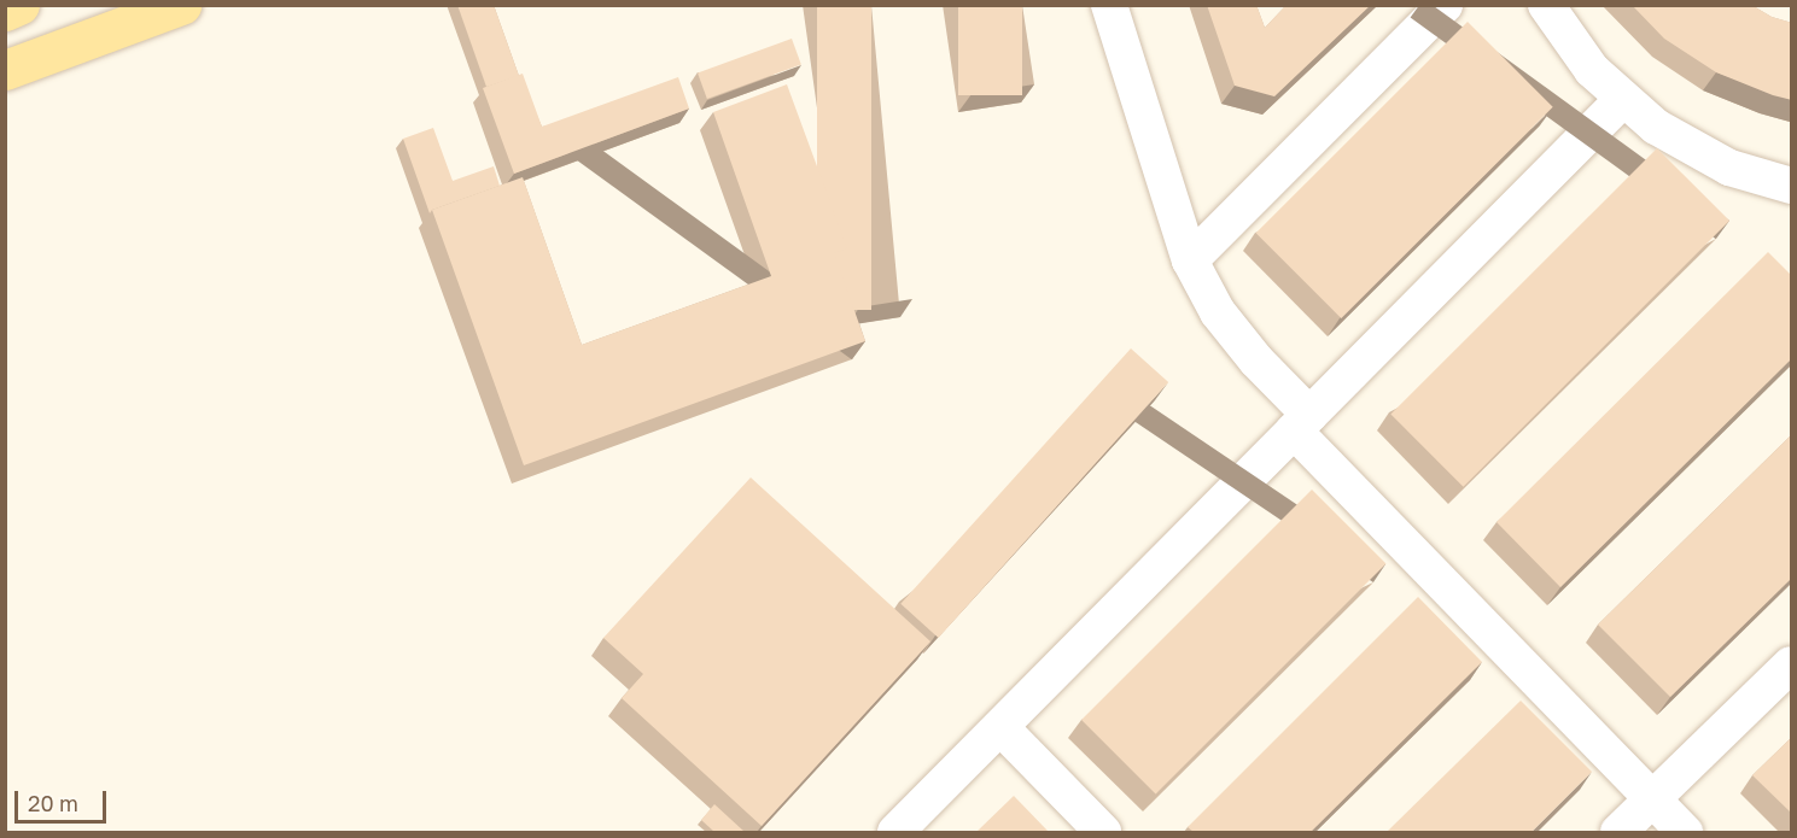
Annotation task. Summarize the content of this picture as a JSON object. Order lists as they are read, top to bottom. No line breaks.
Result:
{"scale_bar":"20 m"}
